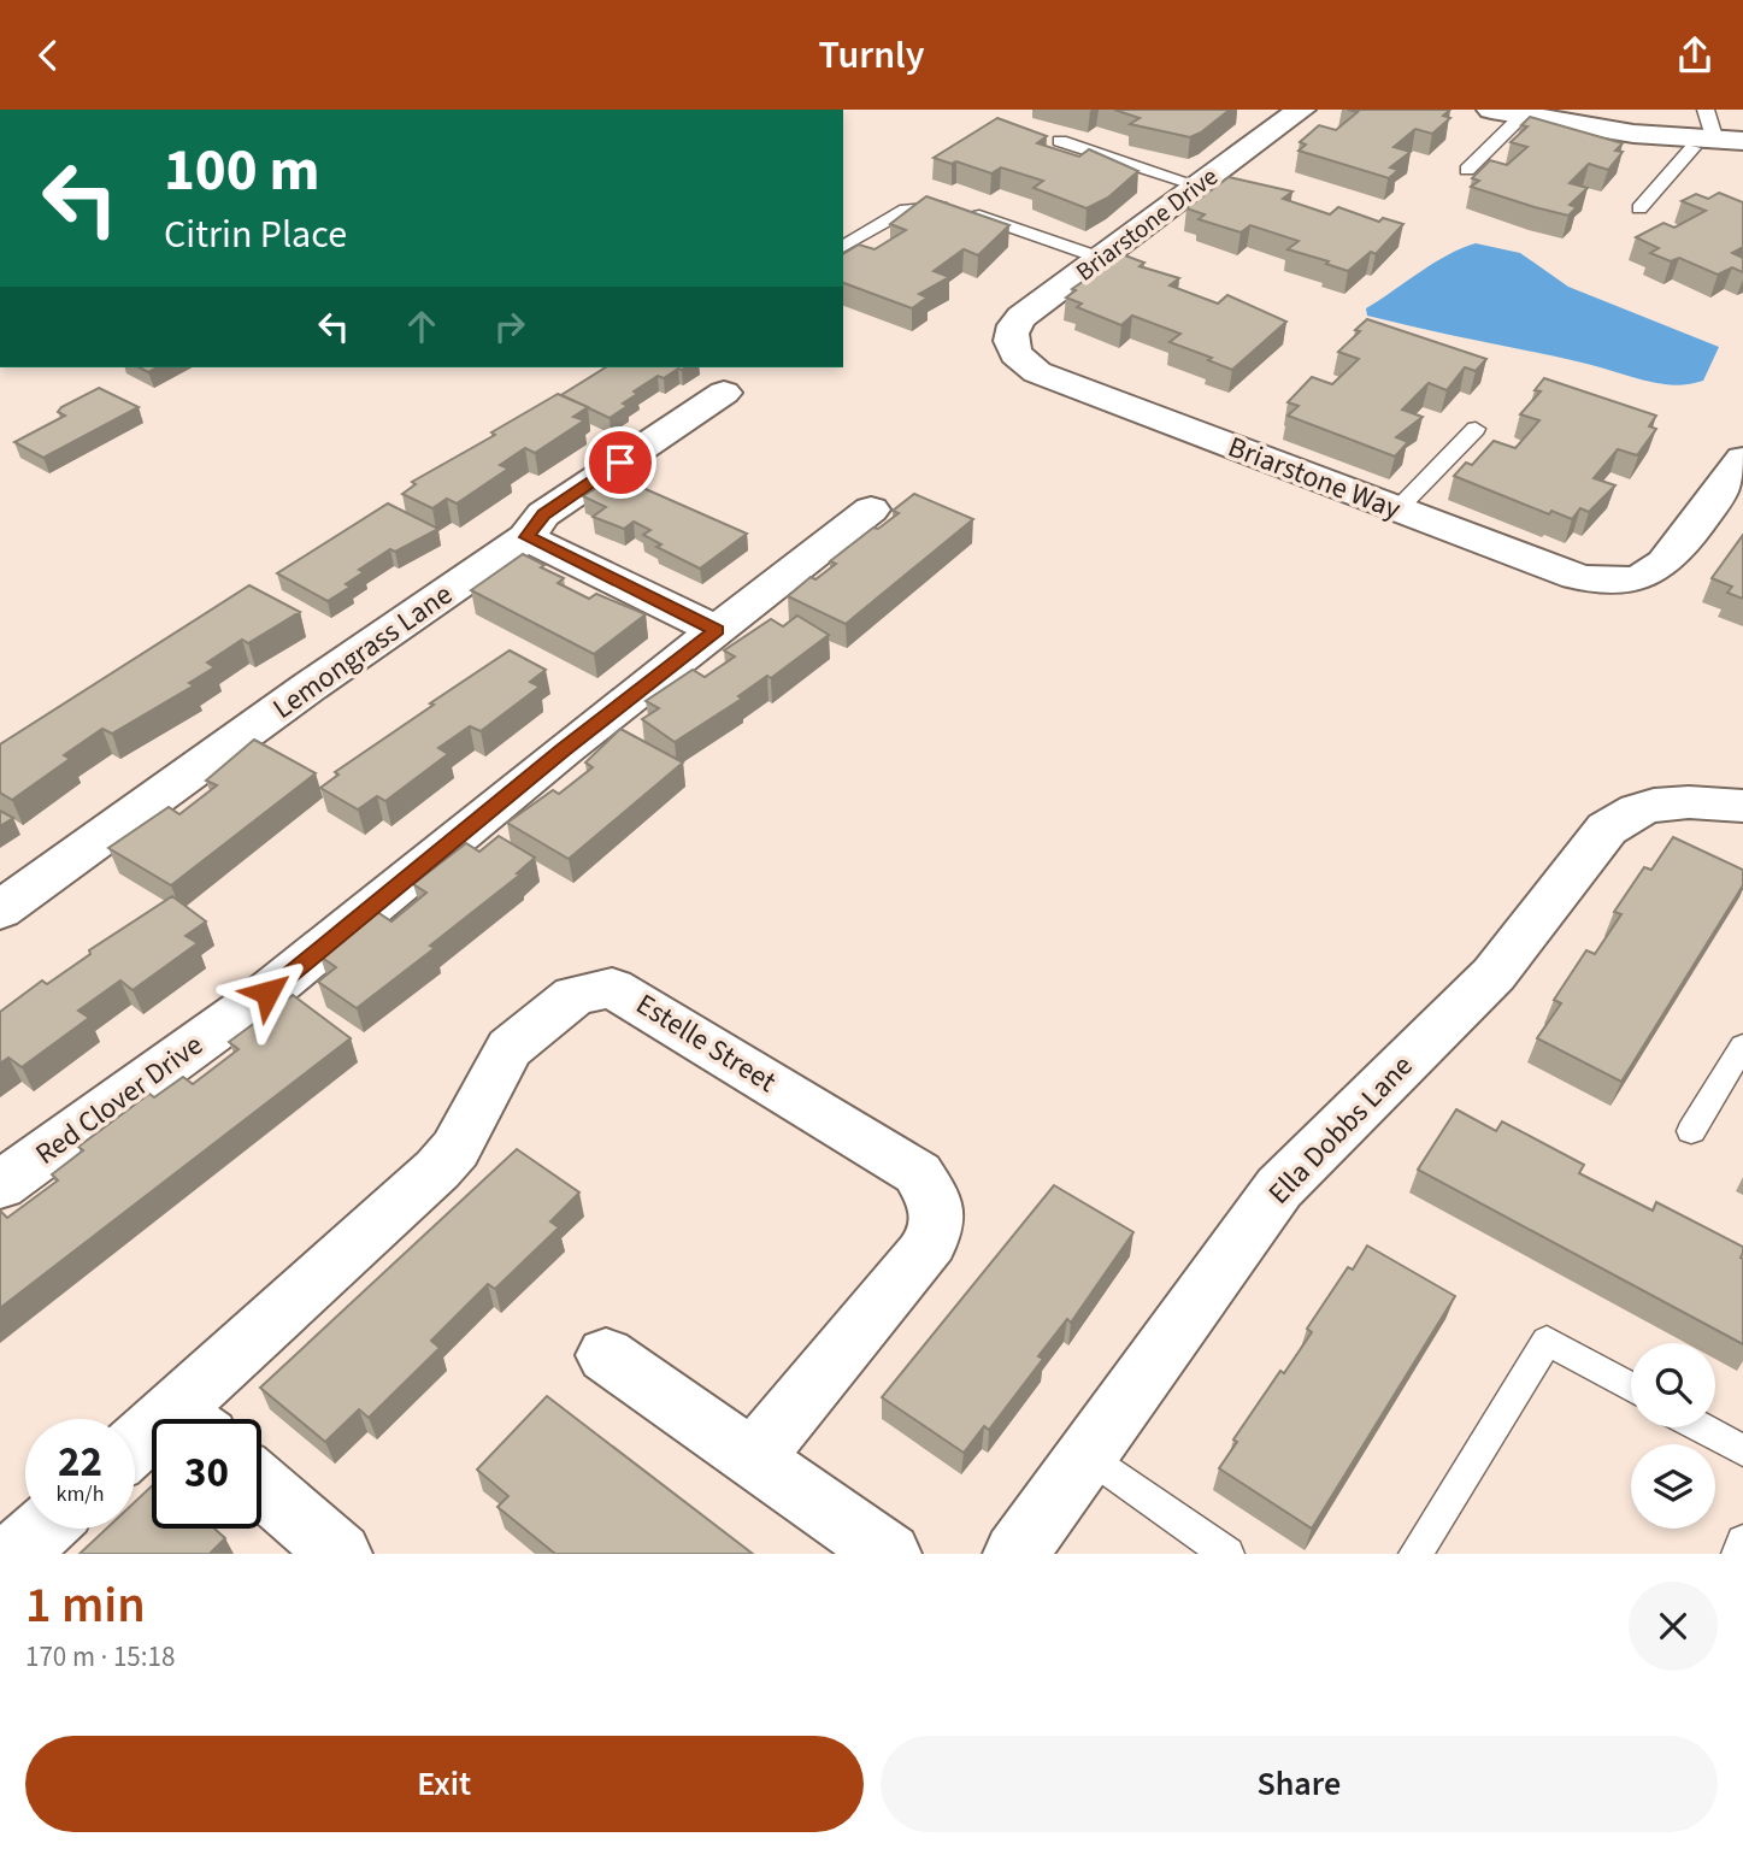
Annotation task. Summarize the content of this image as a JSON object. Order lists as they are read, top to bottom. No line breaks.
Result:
{"streets":{"street":["Briarstone Drive","Briarstone Way","Lemongrass Lane","Estelle Street","Red Clover Drive","Ella Dobbs Lane"]},"crossings":[["Briarstone Drive","Briarstone Way"]],"page":{"header":"Turnly","turn":["100 m","Citrin Place"],"speed":"22 km/h","limit":"30","heading":["1 min","170 m · 15:18"],"buttons":["Exit","Share"]}}
